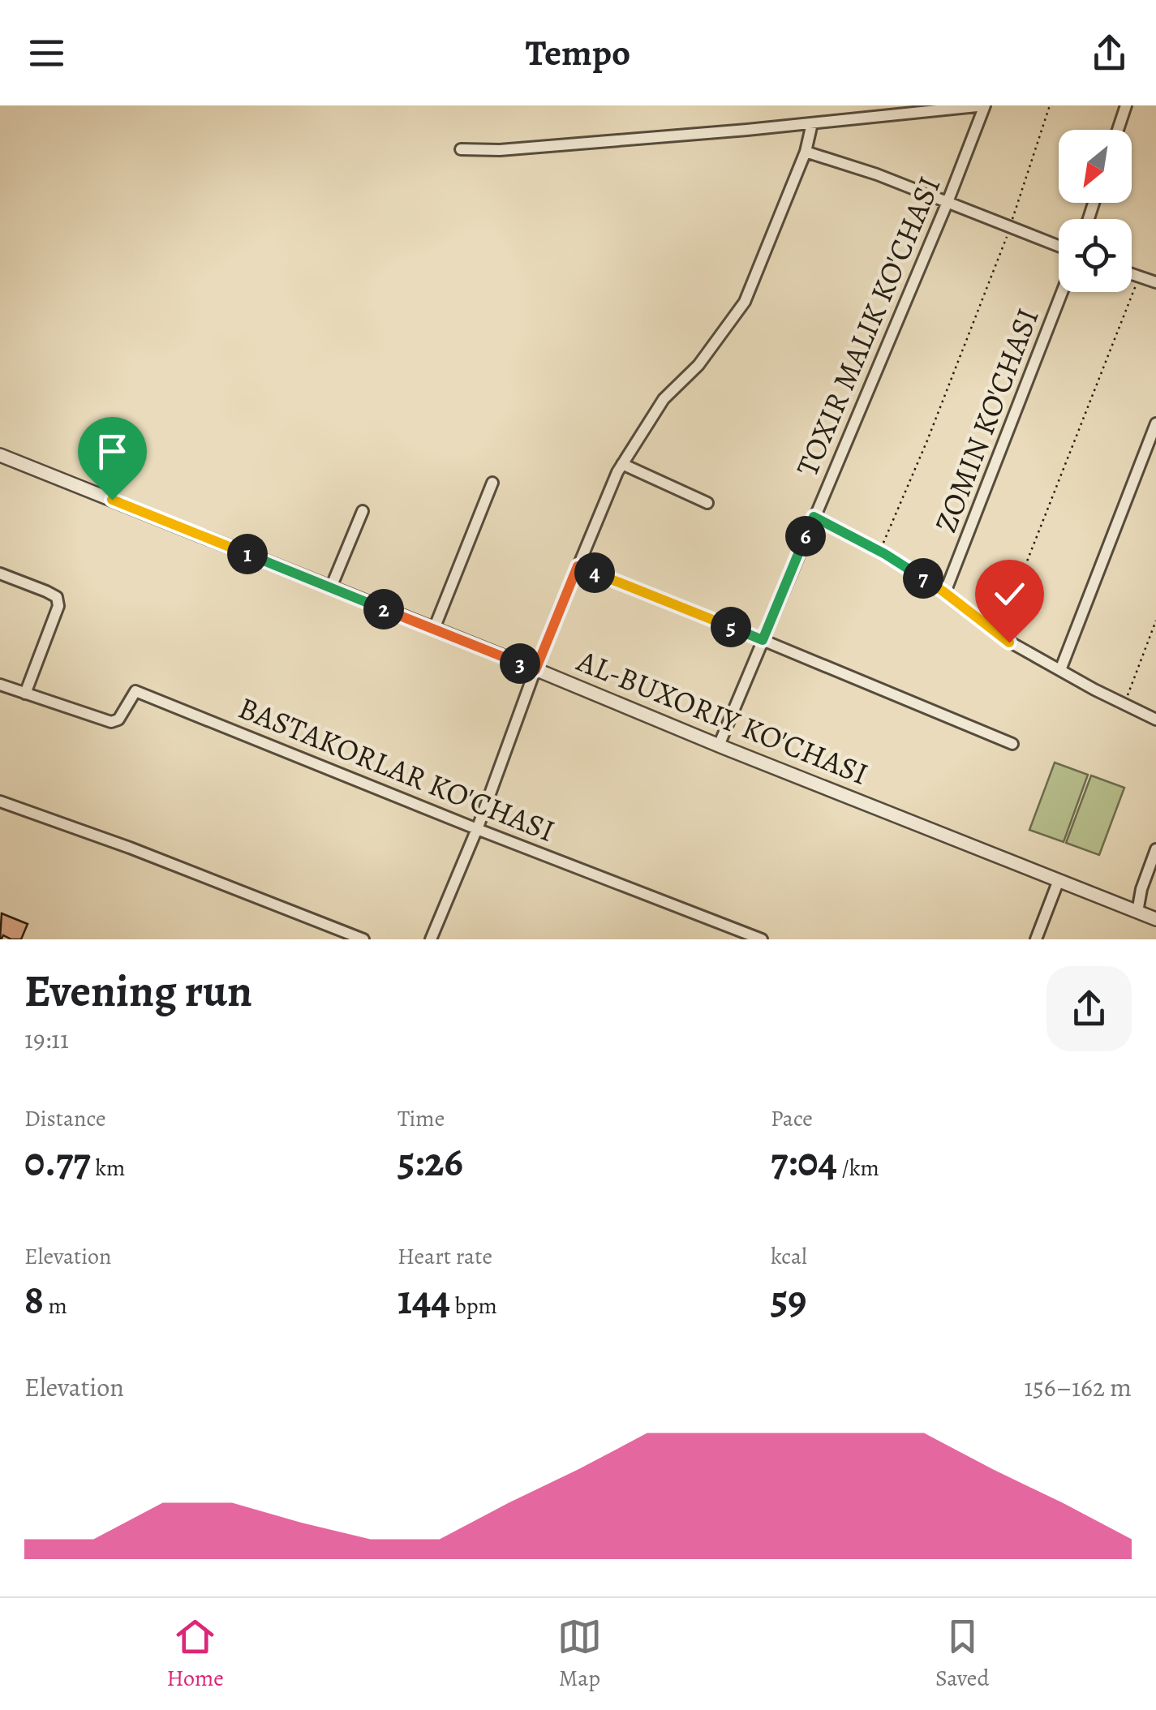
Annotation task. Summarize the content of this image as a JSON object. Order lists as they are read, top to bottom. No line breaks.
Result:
{"streets":{"street":["TOXIR MALIK KO'CHASI","ZOMIN KO'CHASI","AL-BUXORIY KO'CHASI","BASTAKORLAR KO'CHASI"]},"crossings":[["TOXIR MALIK KO'CHASI","AL-BUXORIY KO'CHASI"]],"north":"bottom left","page":{"header":"Tempo","pins":["6","1","4","7","2","5","3"],"heading":["Evening run","19:11"],"stats":[["Distance","0.77 km"],["Time","5:26"],["Pace","7:04 /km"],["Elevation","8 m"],["Heart rate","144 bpm"],["kcal","59"]],"chart":["Elevation","156–162 m"],"tabs":["Home","Map","Saved"]}}
